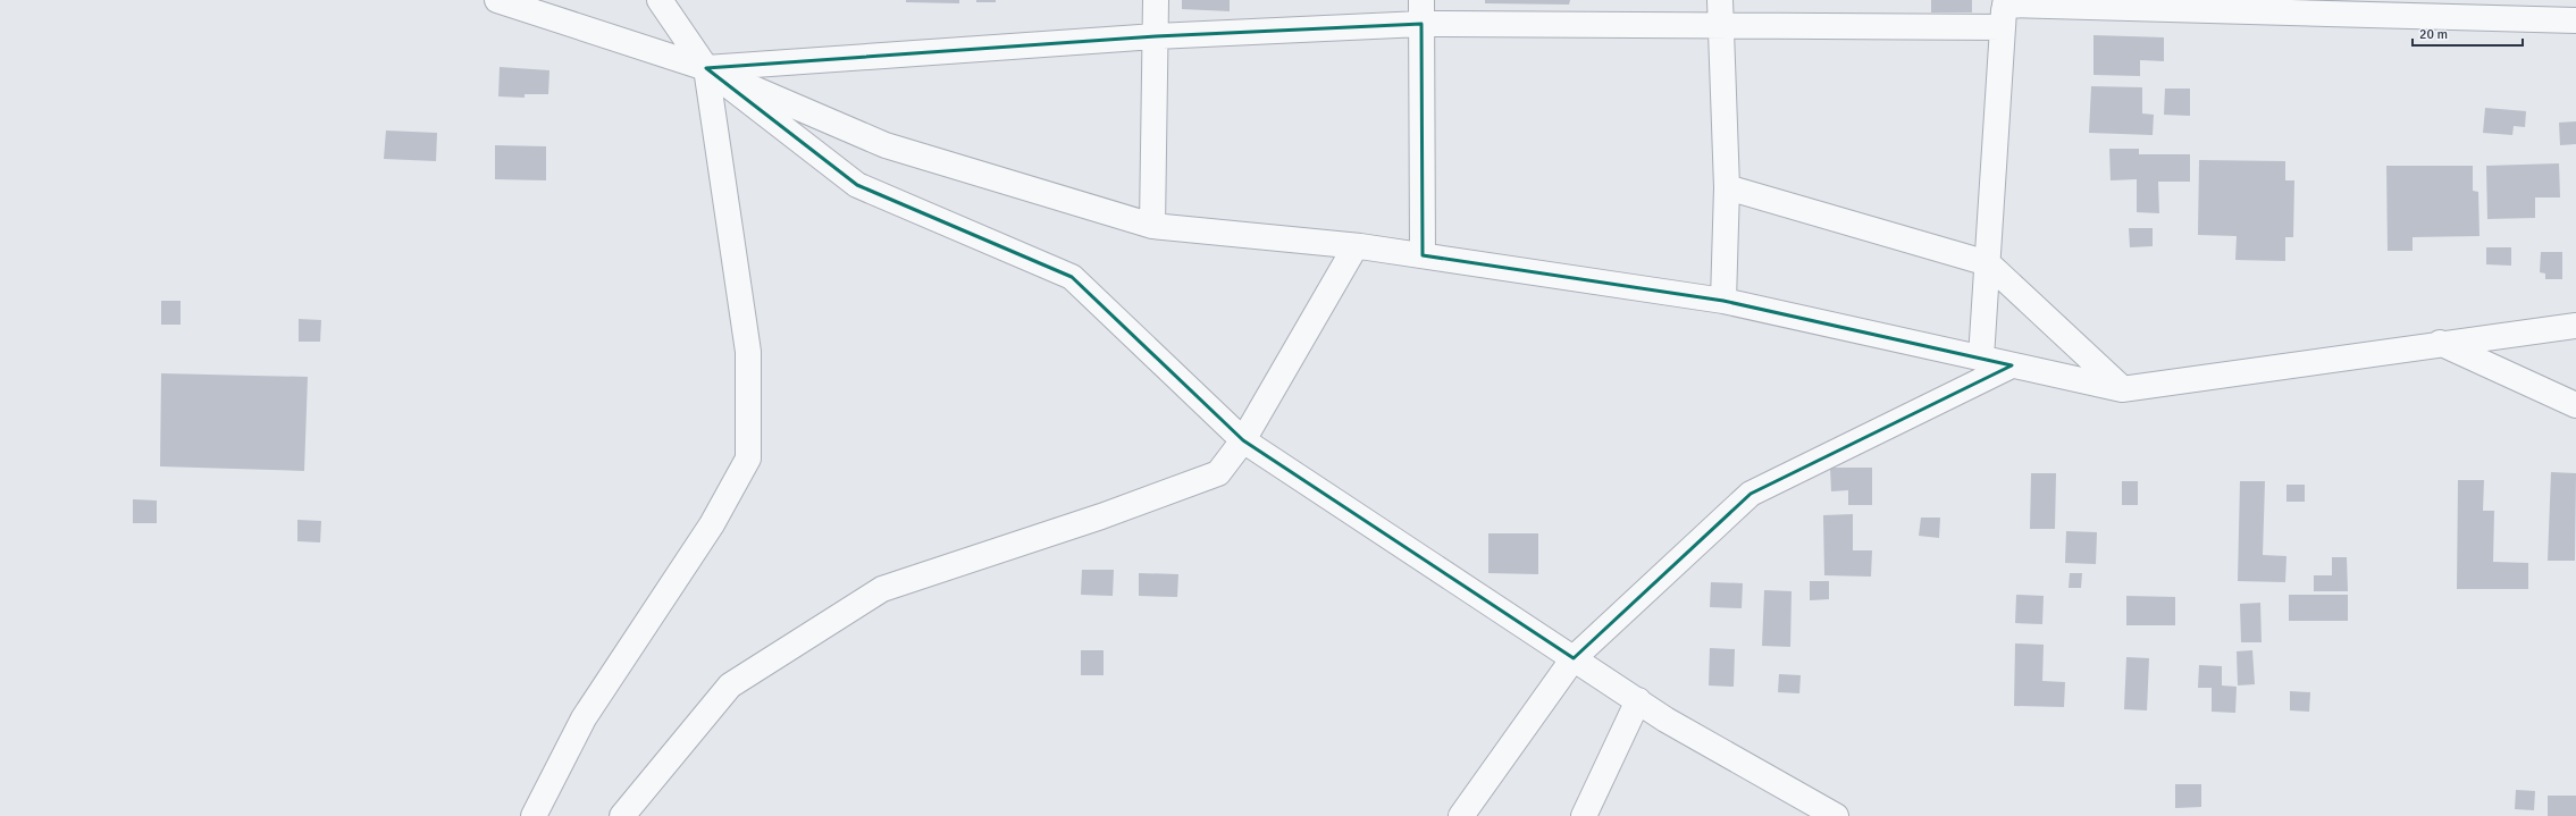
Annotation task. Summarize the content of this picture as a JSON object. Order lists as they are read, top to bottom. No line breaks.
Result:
{"scale_bar":"20 m"}
